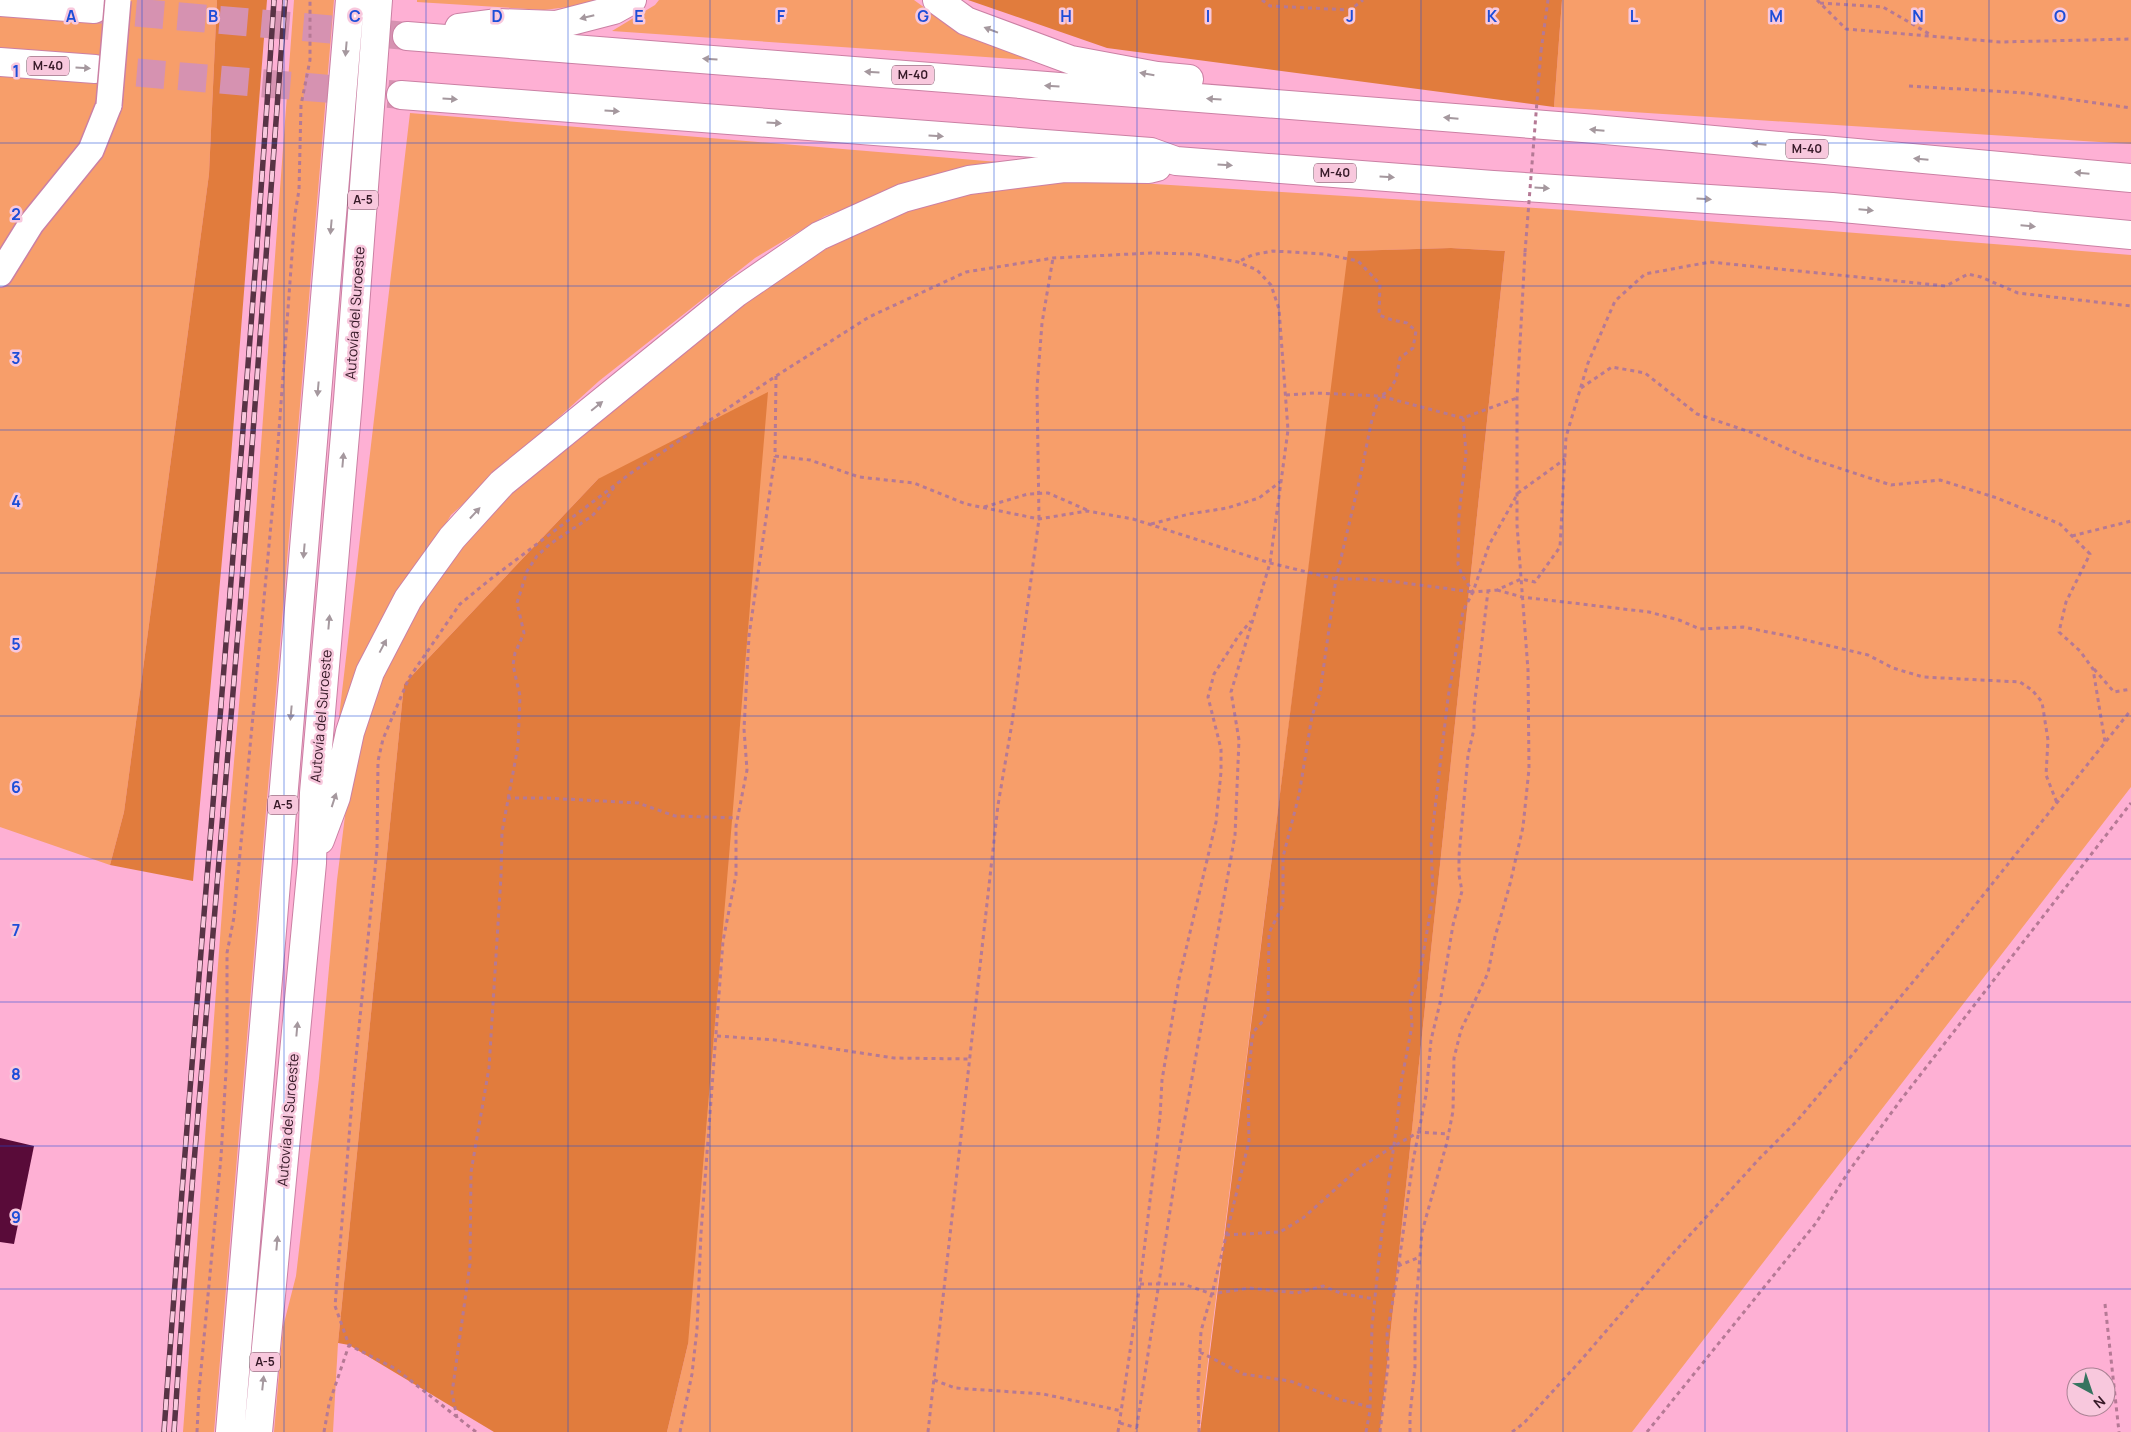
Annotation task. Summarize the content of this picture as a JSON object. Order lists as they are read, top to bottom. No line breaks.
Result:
{"streets":{"highway":["M-40","A-5","Autovía del Suroeste"]},"north":"bottom right","grid":{"columns":["A","B","C","D","E","F","G","H","I","J","K","L","M","N","O"],"rows":["1","2","3","4","5","6","7","8","9"]}}
